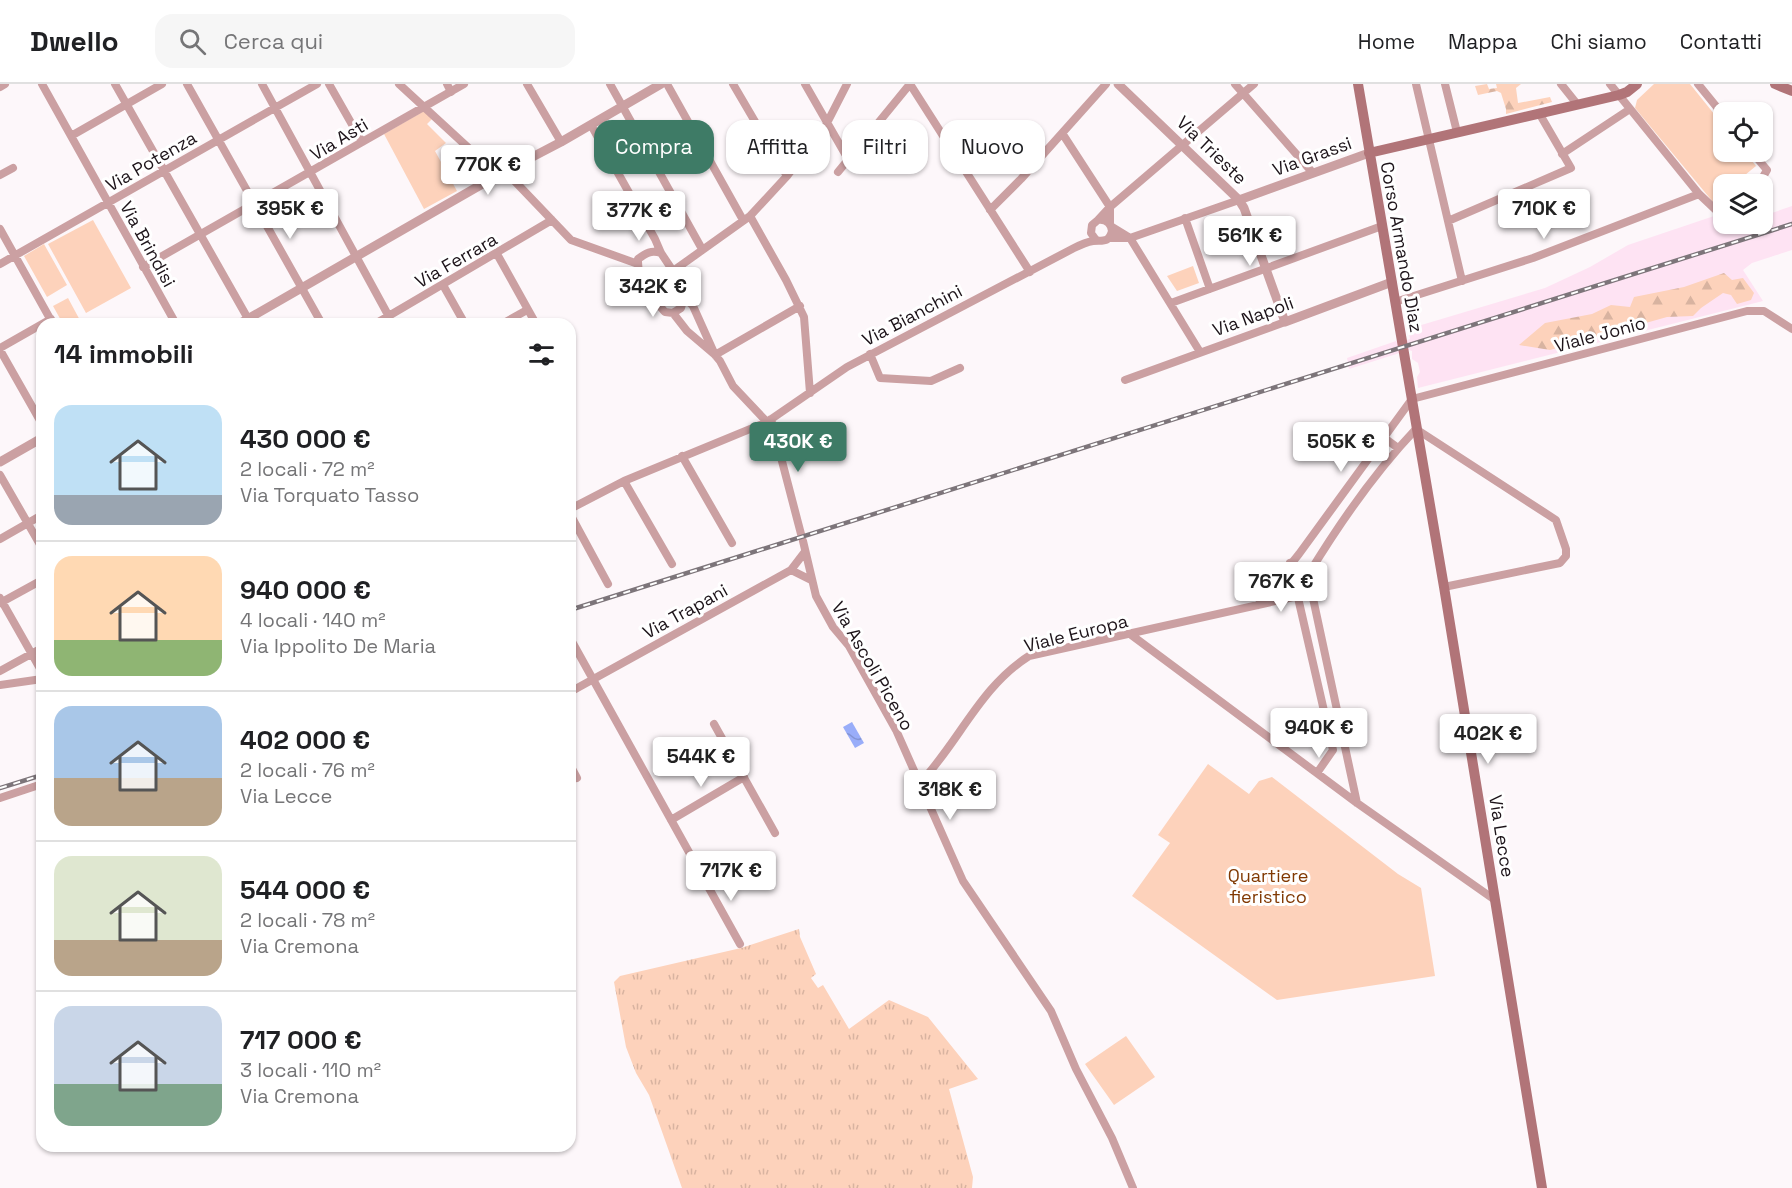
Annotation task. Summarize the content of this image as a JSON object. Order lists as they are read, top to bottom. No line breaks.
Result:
{"streets":{"main road":["Corso Armando Diaz","Via Lecce"],"street":["Via Asti","Via Trieste","Via Grassi","Via Potenza","Via Brindisi","Via Ferrara","Via Bianchini","Via Napoli","Viale Jonio","Via Trapani","Viale Europa","Via Ascoli Piceno"]},"crossings":[["Via Asti","Via Brindisi"],["Via Trieste","Via Grassi"],["Via Trieste","Via Napoli"],["Via Grassi","Corso Armando Diaz"],["Via Potenza","Via Brindisi"],["Corso Armando Diaz","Via Napoli"],["Corso Armando Diaz","Via Lecce"],["Via Bianchini","Via Ascoli Piceno"],["Viale Jonio","Via Lecce"],["Via Trapani","Via Ascoli Piceno"],["Viale Europa","Via Ascoli Piceno"]],"parks":["Quartiere fieristico"],"page":{"header":"Dwello","search":"Cerca qui","nav":["Home","Mappa","Chi siamo","Contatti"],"chip":["Compra","Affitta","Filtri","Nuovo"],"price":["770K €","395K €","710K €","377K €","561K €","342K €","430K €","505K €","767K €","940K €","402K €","544K €","318K €","717K €"],"heading":"14 immobili","list":[{"name":"430 000 €","note":"2 locali · 72 m² · Via Torquato Tasso"},{"name":"940 000 €","note":"4 locali · 140 m² · Via Ippolito De Maria"},{"name":"402 000 €","note":"2 locali · 76 m² · Via Lecce"},{"name":"544 000 €","note":"2 locali · 78 m² · Via Cremona"},{"name":"717 000 €","note":"3 locali · 110 m² · Via Cremona"}]}}
